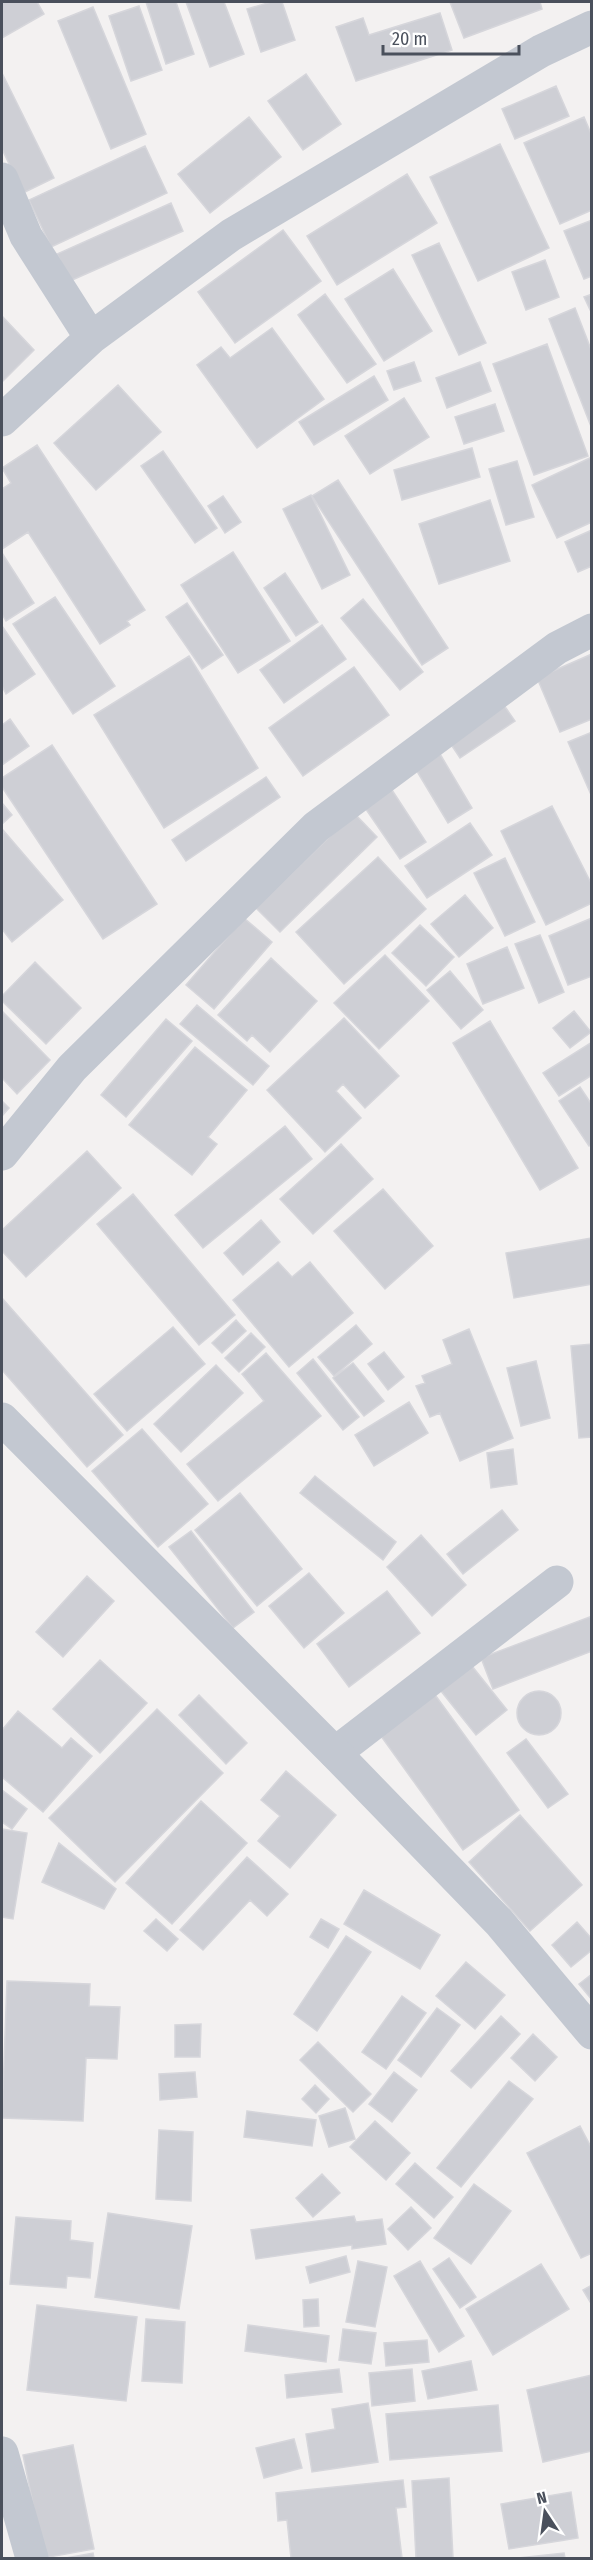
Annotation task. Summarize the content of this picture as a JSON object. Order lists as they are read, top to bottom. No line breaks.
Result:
{"scale_bar":"20 m","north":"top"}
